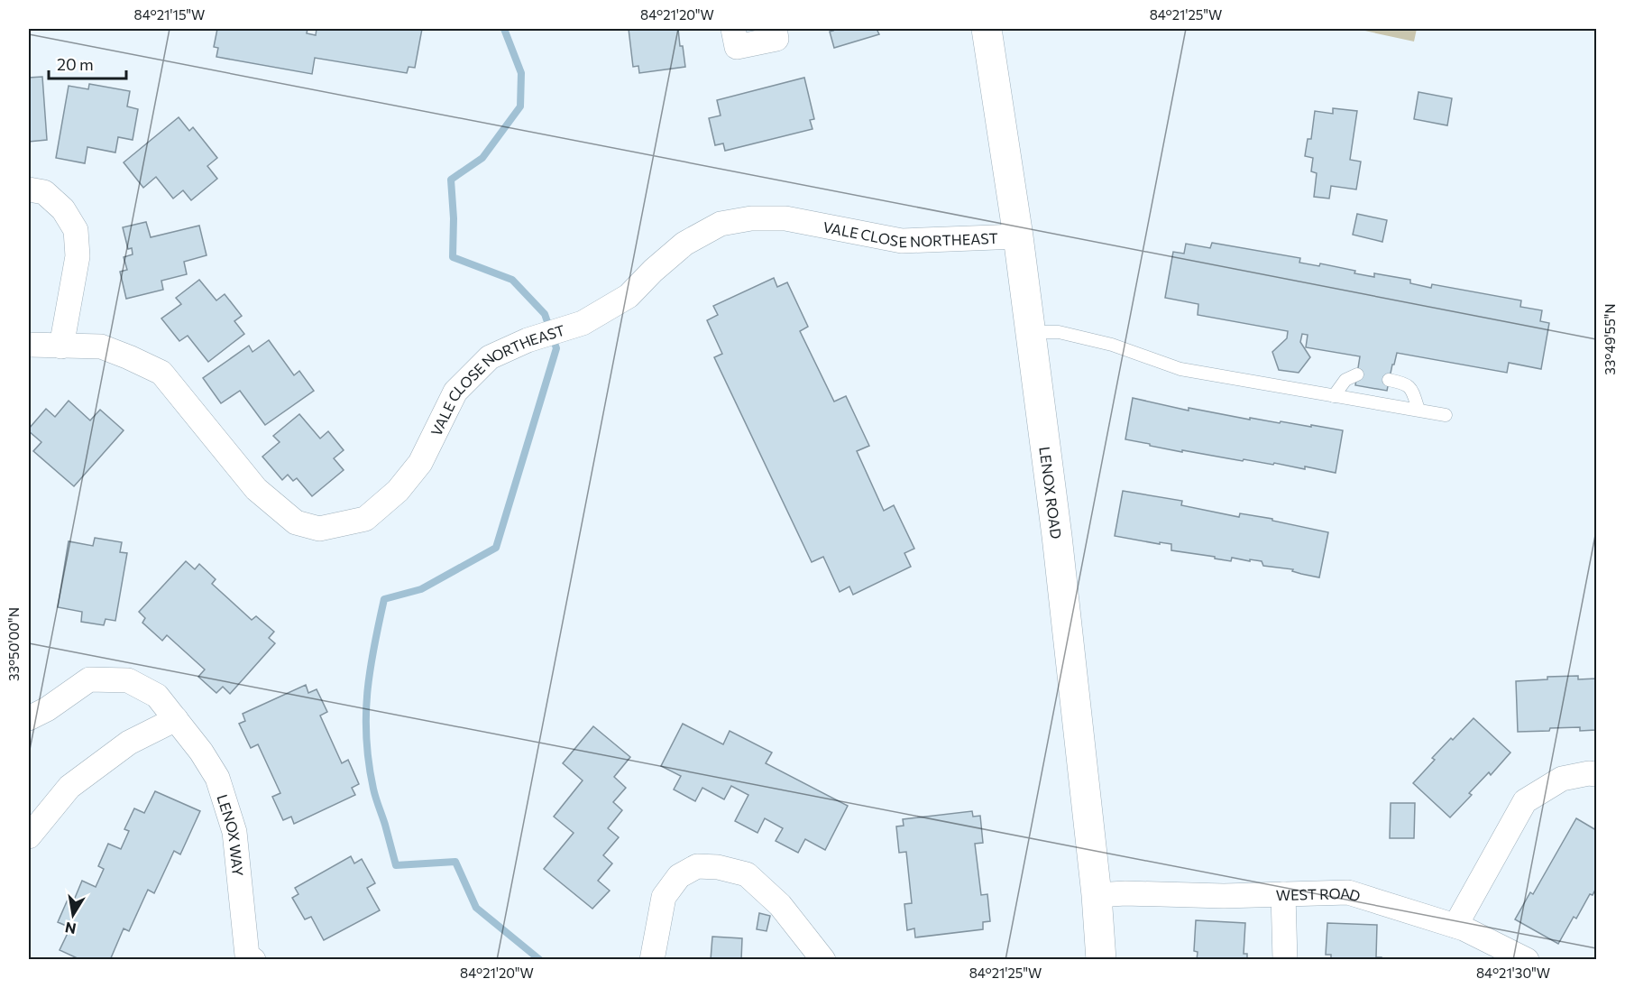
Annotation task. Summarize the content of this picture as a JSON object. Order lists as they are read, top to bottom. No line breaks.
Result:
{"streets":{"street":["VALE CLOSE NORTHEAST","LENOX ROAD","LENOX WAY","WEST ROAD"]},"crossings":[["VALE CLOSE NORTHEAST","LENOX ROAD"],["LENOX ROAD","WEST ROAD"]],"scale_bar":"20 m","north":"bottom","coordinates":["84°21'15\"W","84°21'20\"W","84°21'25\"W","33°49'55\"N","33°50'00\"N","84°21'30\"W"]}
